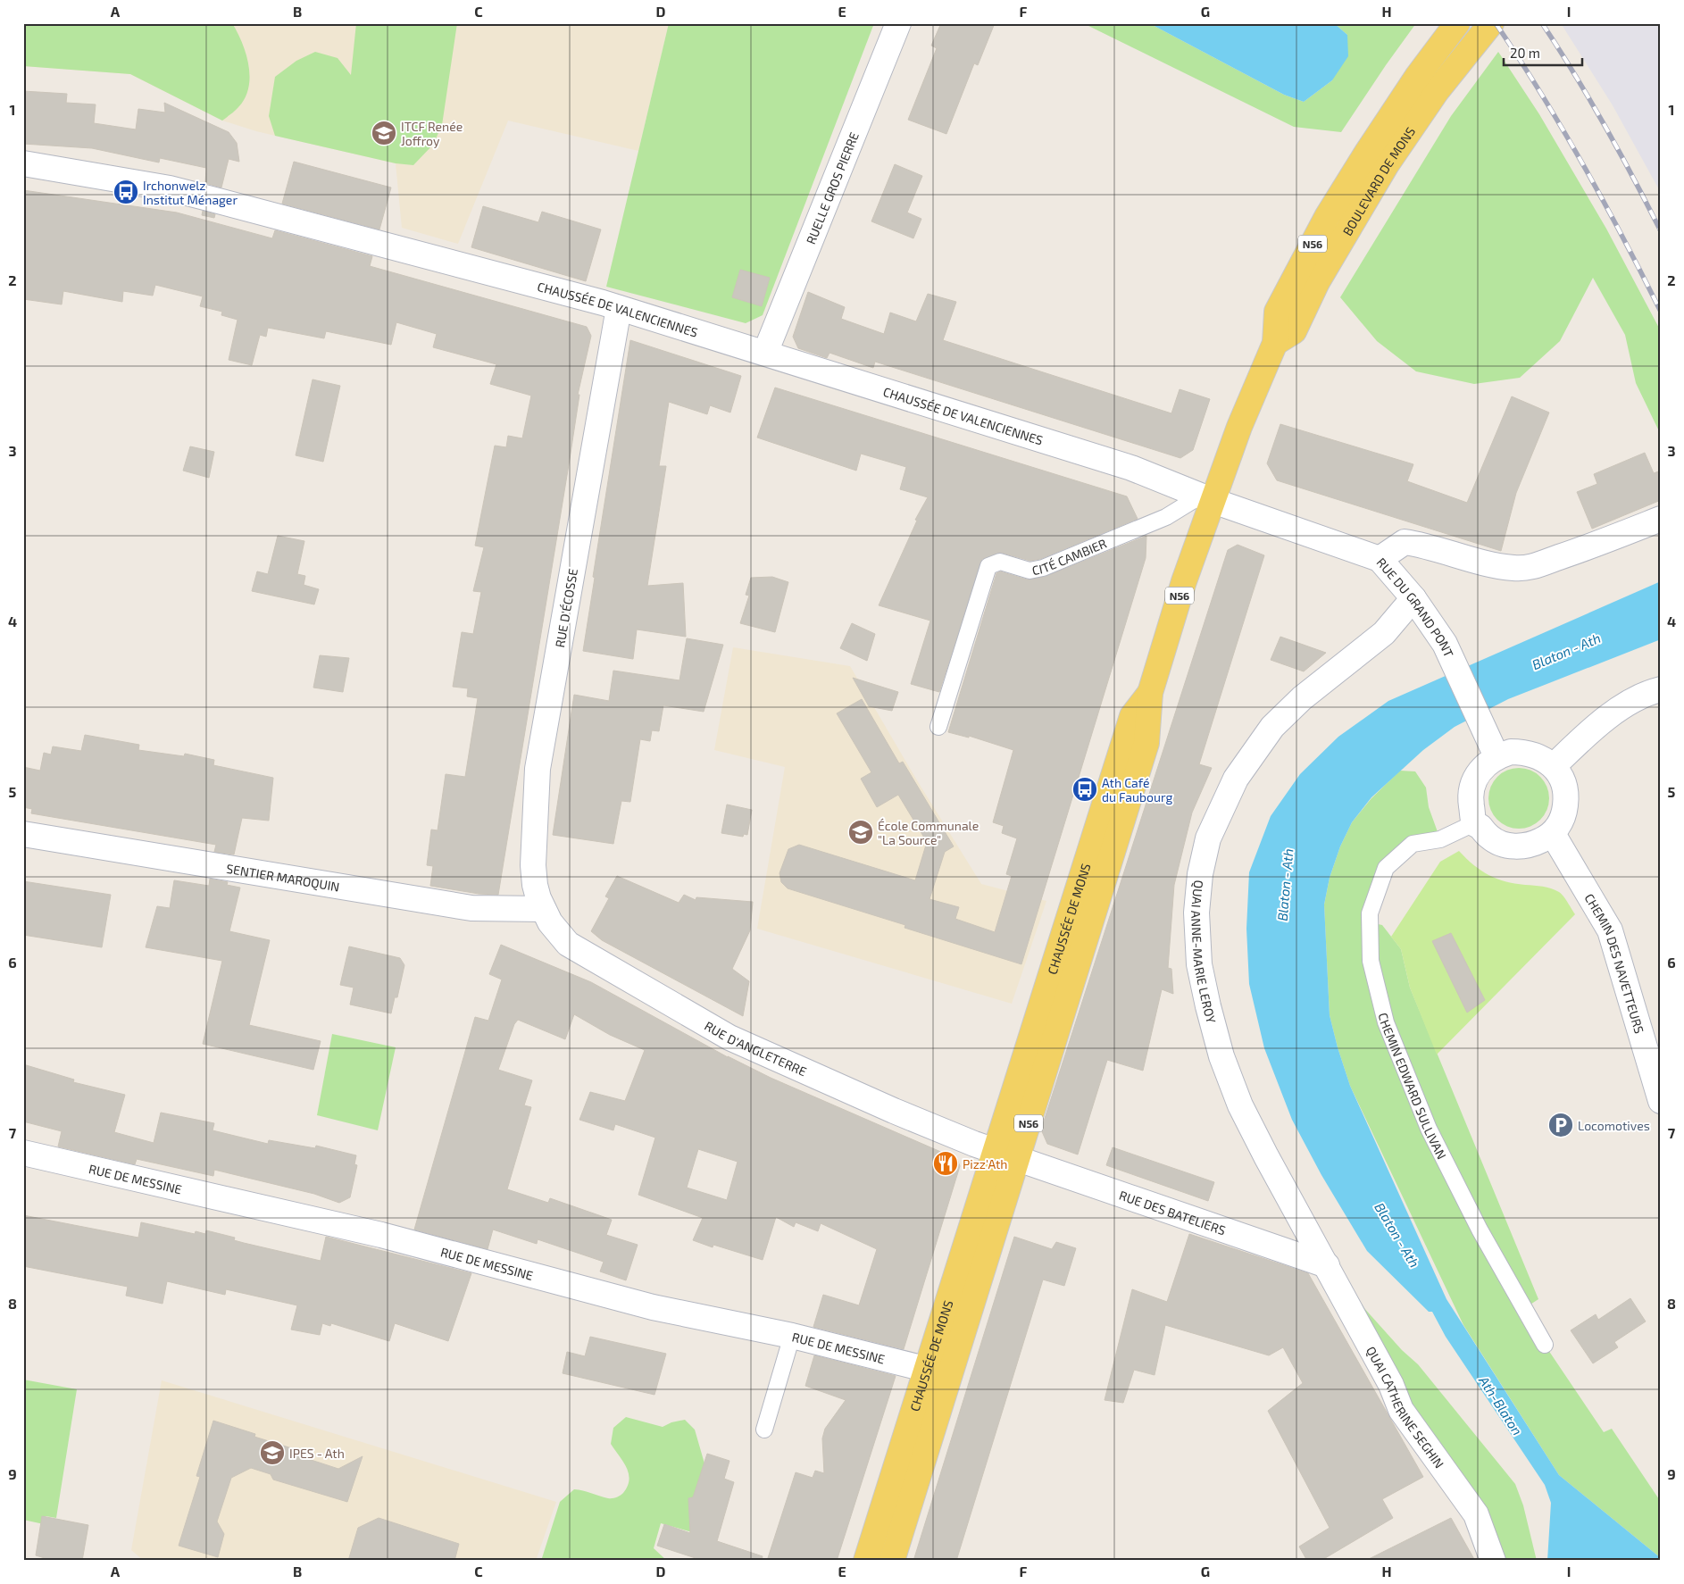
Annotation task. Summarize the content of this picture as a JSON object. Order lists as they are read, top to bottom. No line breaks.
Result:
{"streets":{"main road":["BOULEVARD DE MONS","N56","CHAUSSÉE DE MONS"],"street":["RUELLE GROS PIERRE","CHAUSSÉE DE VALENCIENNES","RUE D'ÉCOSSE","RUE DU GRAND PONT","SENTIER MAROQUIN","QUAI ANNE-MARIE LEROY","CHEMIN DES NAVETTEURS","RUE D'ANGLETERRE","RUE DE MESSINE","RUE DES BATELIERS","QUAI CATHERINE SEGHIN"],"lane":["CITÉ CAMBIER","CHEMIN EDWARD SULLIVAN"]},"crossings":[["BOULEVARD DE MONS","CHAUSSÉE DE VALENCIENNES"],["BOULEVARD DE MONS","CITÉ CAMBIER"],["BOULEVARD DE MONS","RUE DU GRAND PONT"],["BOULEVARD DE MONS","CHAUSSÉE DE MONS"],["RUELLE GROS PIERRE","CHAUSSÉE DE VALENCIENNES"],["CHAUSSÉE DE VALENCIENNES","CITÉ CAMBIER"],["CHAUSSÉE DE VALENCIENNES","RUE D'ÉCOSSE"],["CHAUSSÉE DE VALENCIENNES","RUE DU GRAND PONT"],["CHAUSSÉE DE VALENCIENNES","CHAUSSÉE DE MONS"],["CITÉ CAMBIER","RUE DU GRAND PONT"],["CITÉ CAMBIER","CHAUSSÉE DE MONS"],["RUE D'ÉCOSSE","SENTIER MAROQUIN"],["RUE D'ÉCOSSE","RUE D'ANGLETERRE"],["RUE DU GRAND PONT","CHAUSSÉE DE MONS"],["RUE DU GRAND PONT","QUAI ANNE-MARIE LEROY"],["RUE DU GRAND PONT","CHEMIN DES NAVETTEURS"],["RUE DU GRAND PONT","CHEMIN EDWARD SULLIVAN"],["SENTIER MAROQUIN","RUE D'ANGLETERRE"],["CHAUSSÉE DE MONS","RUE D'ANGLETERRE"],["CHAUSSÉE DE MONS","RUE DE MESSINE"],["CHAUSSÉE DE MONS","RUE DES BATELIERS"],["QUAI ANNE-MARIE LEROY","RUE DES BATELIERS"],["QUAI ANNE-MARIE LEROY","QUAI CATHERINE SEGHIN"],["CHEMIN DES NAVETTEURS","CHEMIN EDWARD SULLIVAN"],["RUE DES BATELIERS","QUAI CATHERINE SEGHIN"]],"water":["Blaton - Ath","Ath-Blaton"],"places":{"school or university":["ITCF Renée Joffroy","École Communale \"La Source\"","IPES - Ath"],"bus stop":["Irchonwelz Institut Ménager","Ath Café du Faubourg"],"parking":["Locomotives"],"restaurant":["Pizz'Ath"]},"scale_bar":"20 m","grid":{"columns":["A","B","C","D","E","F","G","H","I"],"rows":["1","2","3","4","5","6","7","8","9"]}}
